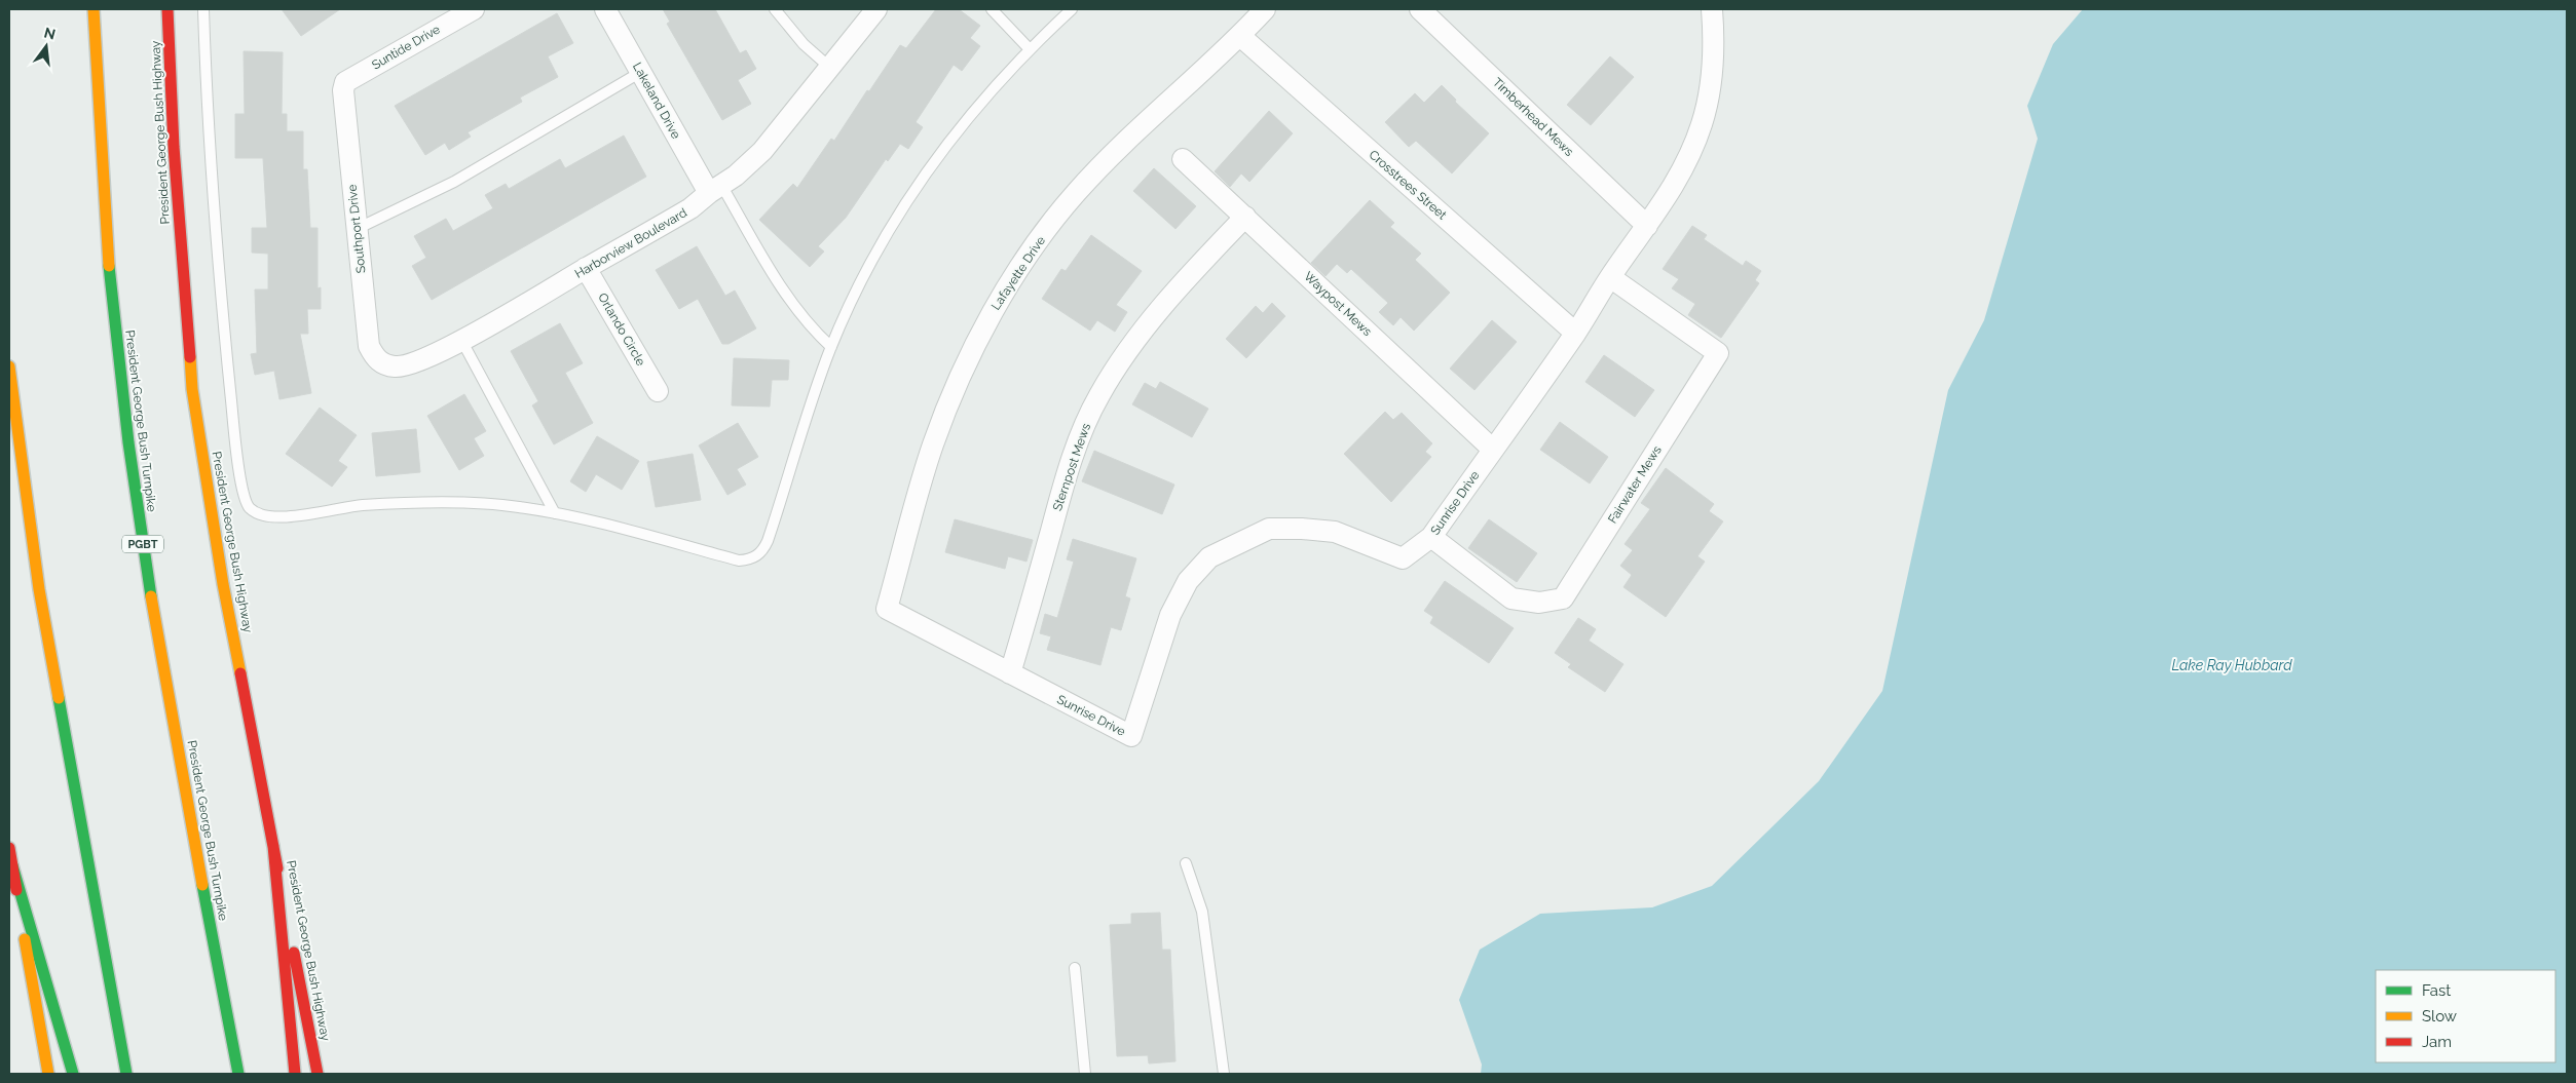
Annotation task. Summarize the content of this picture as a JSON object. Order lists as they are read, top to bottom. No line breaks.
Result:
{"streets":{"main road":["President George Bush Highway","President George Bush Turnpike","PGBT"],"street":["Suntide Drive","Lakeland Drive","Timberhead Mews","Crosstrees Street","Southport Drive","Harborview Boulevard","Lafayette Drive","Waypost Mews","Orlando Circle","Sternpost Mews","Fairwater Mews","Sunrise Drive"]},"crossings":[["Suntide Drive","Southport Drive"],["Lakeland Drive","Harborview Boulevard"],["Timberhead Mews","Sunrise Drive"],["Crosstrees Street","Lafayette Drive"],["Crosstrees Street","Sunrise Drive"],["Southport Drive","Harborview Boulevard"],["Harborview Boulevard","Orlando Circle"],["Lafayette Drive","Sunrise Drive"],["Waypost Mews","Sternpost Mews"],["Waypost Mews","Sunrise Drive"],["Sternpost Mews","Sunrise Drive"],["Fairwater Mews","Sunrise Drive"]],"water":["Lake Ray Hubbard"],"legend":["Fast","Slow","Jam"],"north":"top"}
